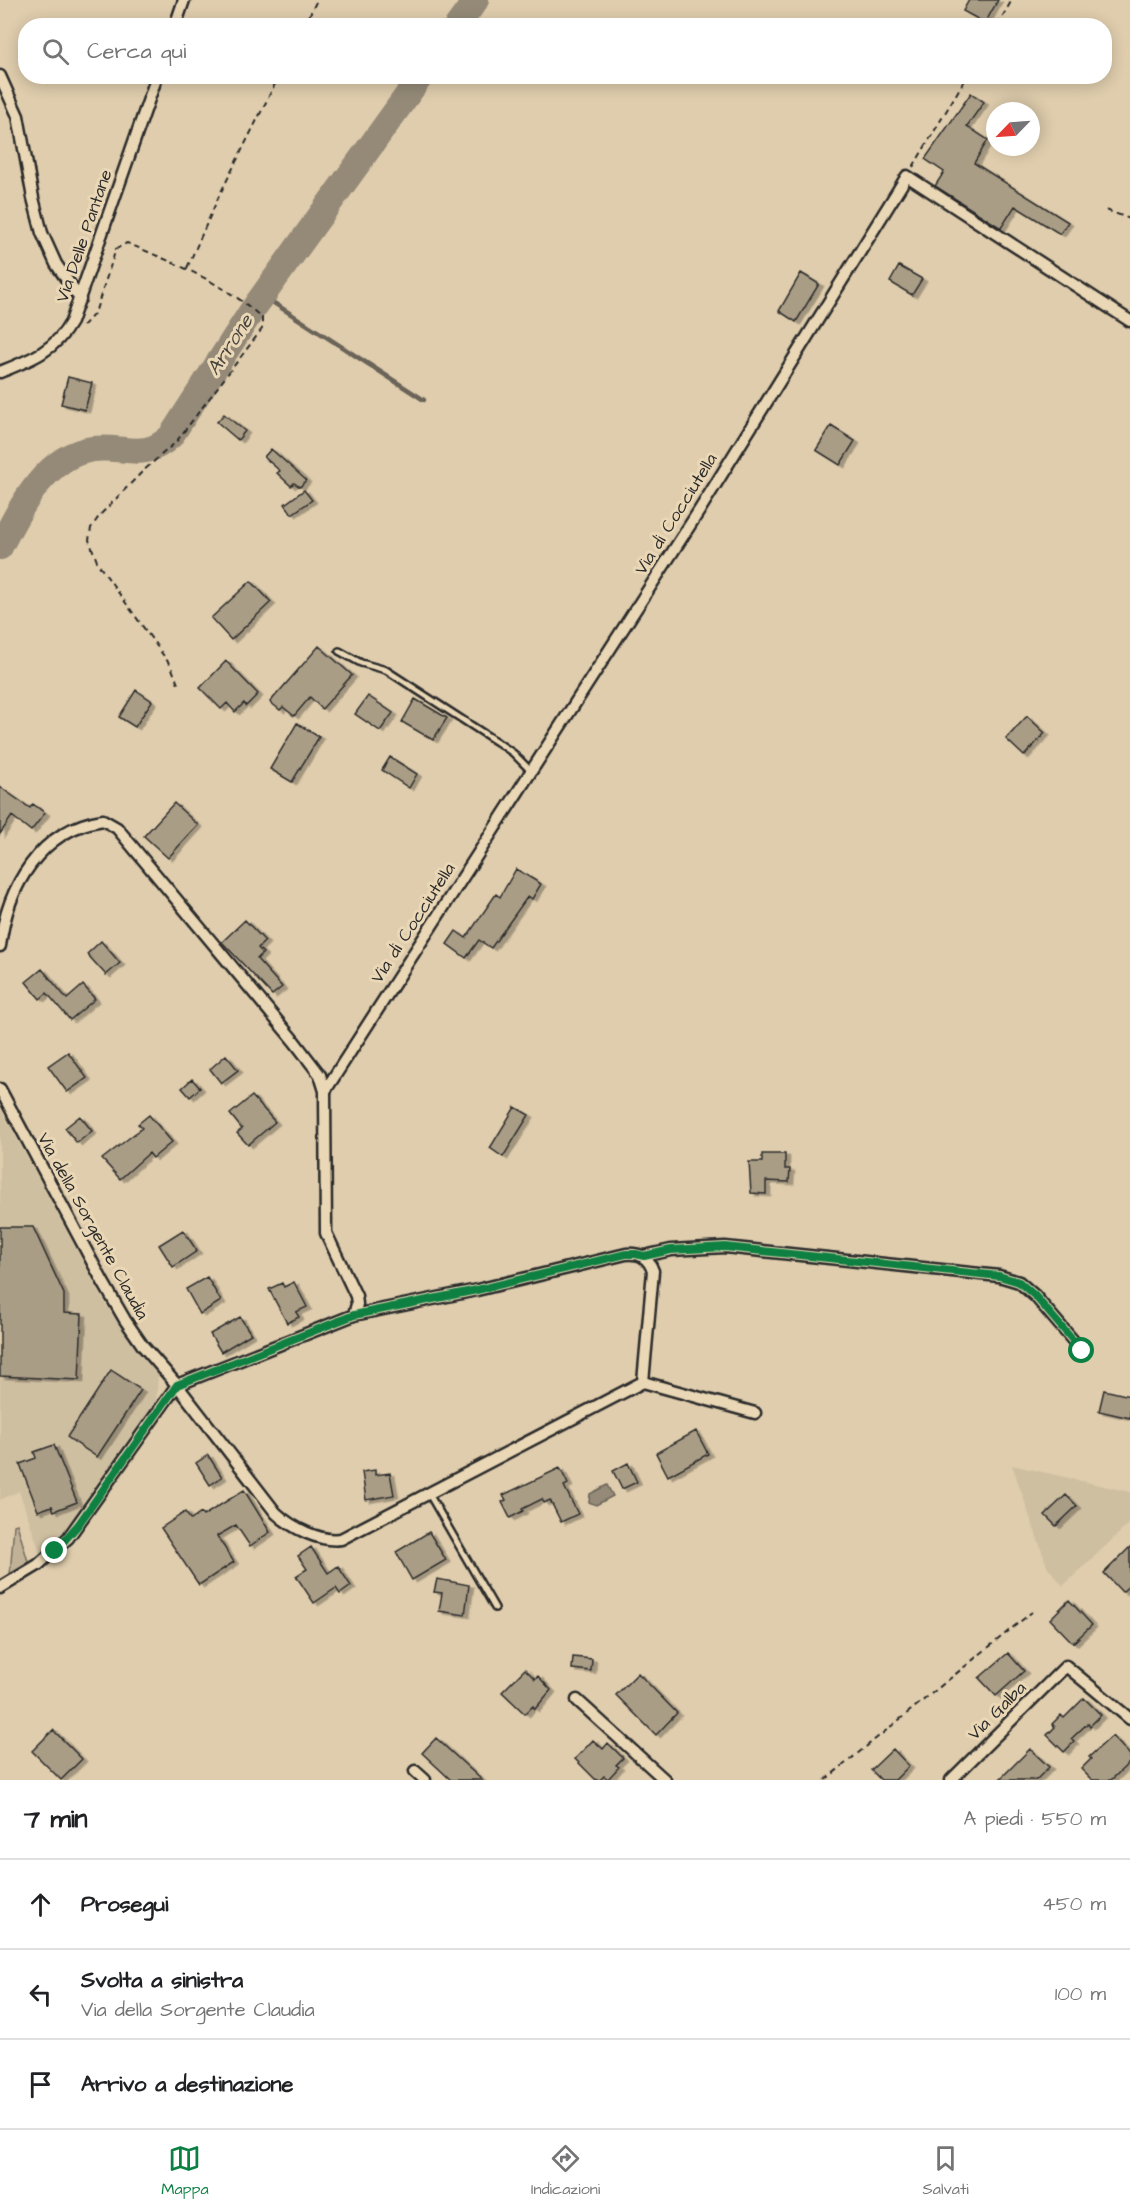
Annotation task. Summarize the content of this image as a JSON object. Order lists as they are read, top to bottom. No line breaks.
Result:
{"streets":{"street":["Via Delle Pantane","Via di Cocciutella","Via della Sorgente Claudia","Via Galba"]},"water":["Arrone"],"north":"bottom left","page":{"search":"Cerca qui","heading":["7 min","A piedi · 550 m"],"list":[["Prosegui","450 m"],["Svolta a sinistra","Via della Sorgente Claudia","100 m"],"Arrivo a destinazione"],"nav":["Mappa","Indicazioni","Salvati"]}}
